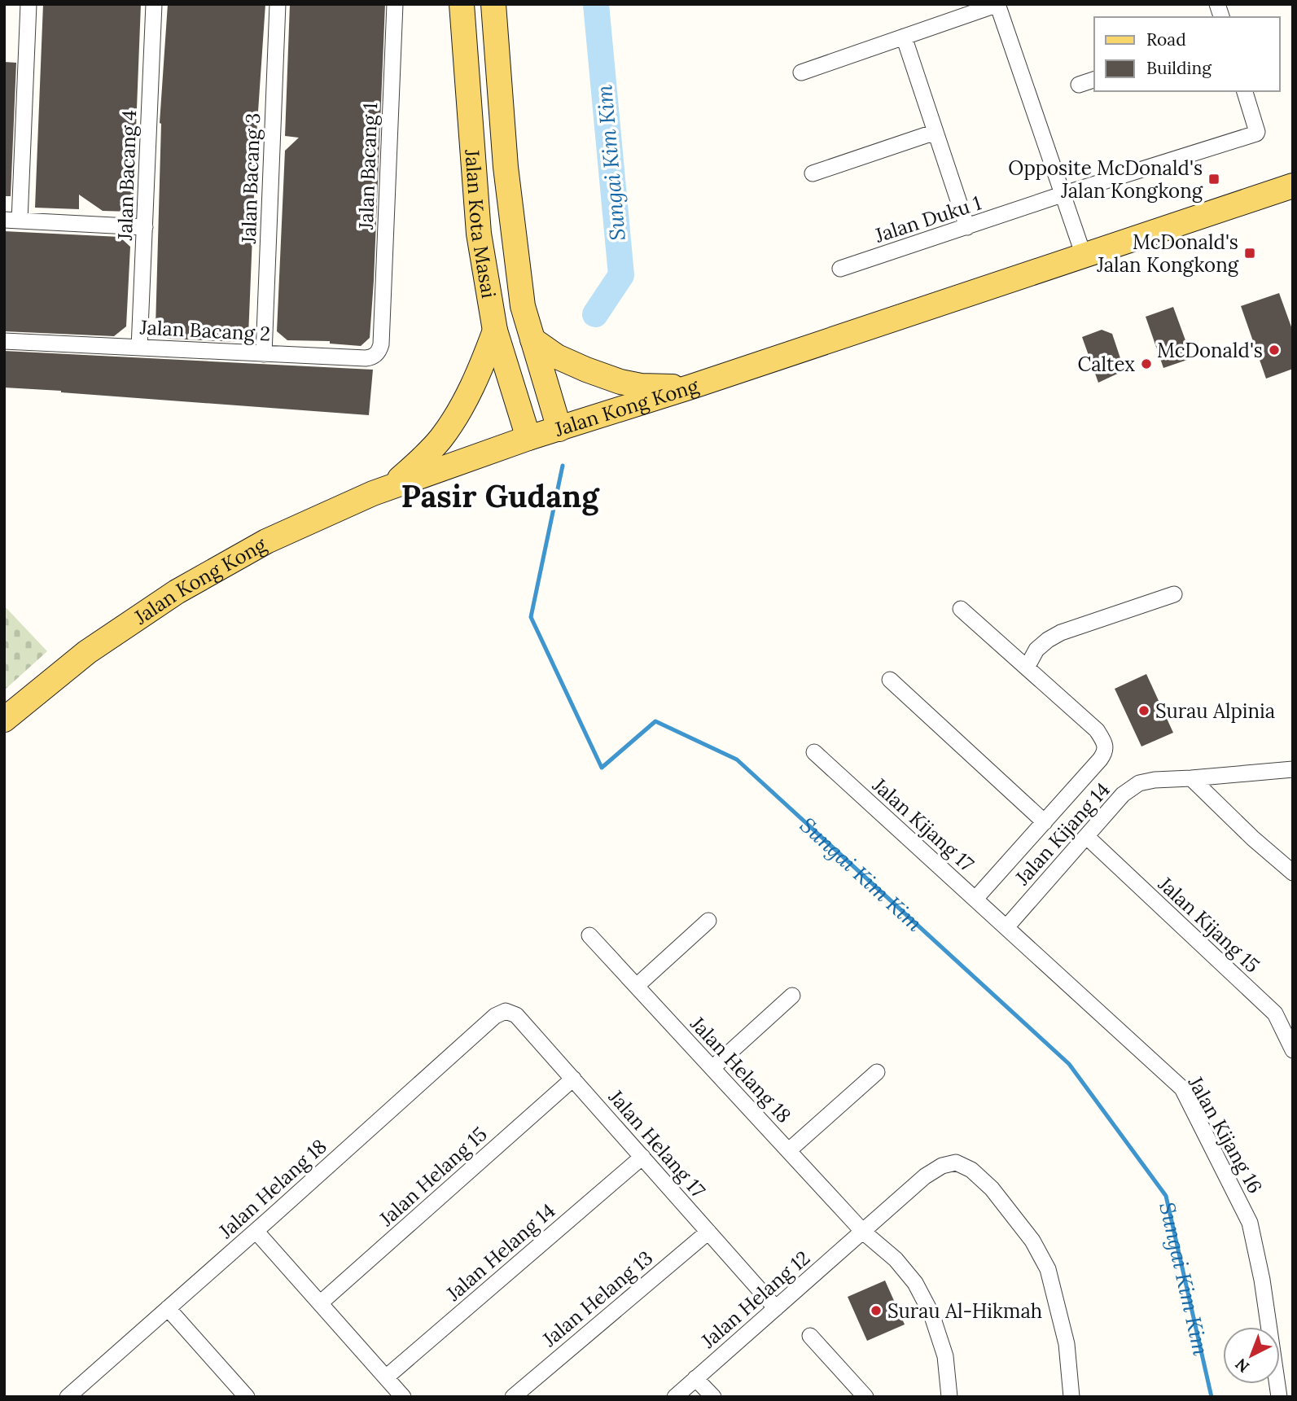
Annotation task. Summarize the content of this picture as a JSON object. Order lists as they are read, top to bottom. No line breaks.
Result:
{"streets":{"main road":["Jalan Kota Masai","Jalan Kong Kong"],"street":["Jalan Bacang 1","Jalan Bacang 4","Jalan Bacang 3","Jalan Duku 1","Jalan Bacang 2","Jalan Kijang 17","Jalan Kijang 14","Jalan Kijang 15","Jalan Helang 18","Jalan Kijang 16","Jalan Helang 17","Jalan Helang 15","Jalan Helang 14","Jalan Helang 13","Jalan Helang 12"]},"crossings":[["Jalan Bacang 1","Jalan Bacang 2"],["Jalan Bacang 4","Jalan Bacang 2"],["Jalan Bacang 3","Jalan Bacang 2"],["Jalan Kota Masai","Jalan Kong Kong"],["Jalan Kijang 17","Jalan Kijang 14"],["Jalan Kijang 17","Jalan Kijang 16"],["Jalan Kijang 14","Jalan Kijang 15"],["Jalan Kijang 14","Jalan Kijang 16"],["Jalan Helang 18","Jalan Helang 17"],["Jalan Helang 18","Jalan Helang 12"],["Jalan Helang 17","Jalan Helang 15"],["Jalan Helang 17","Jalan Helang 14"],["Jalan Helang 17","Jalan Helang 13"],["Jalan Helang 17","Jalan Helang 12"]],"districts":["Pasir Gudang"],"water":["Sungai Kim Kim"],"places":{"transit":["Opposite McDonald's Jalan Kongkong","McDonald's Jalan Kongkong"],"other":["McDonald's","Caltex","Surau Alpinia","Surau Al-Hikmah"]},"legend":["Road","Building"],"north":"bottom left"}
